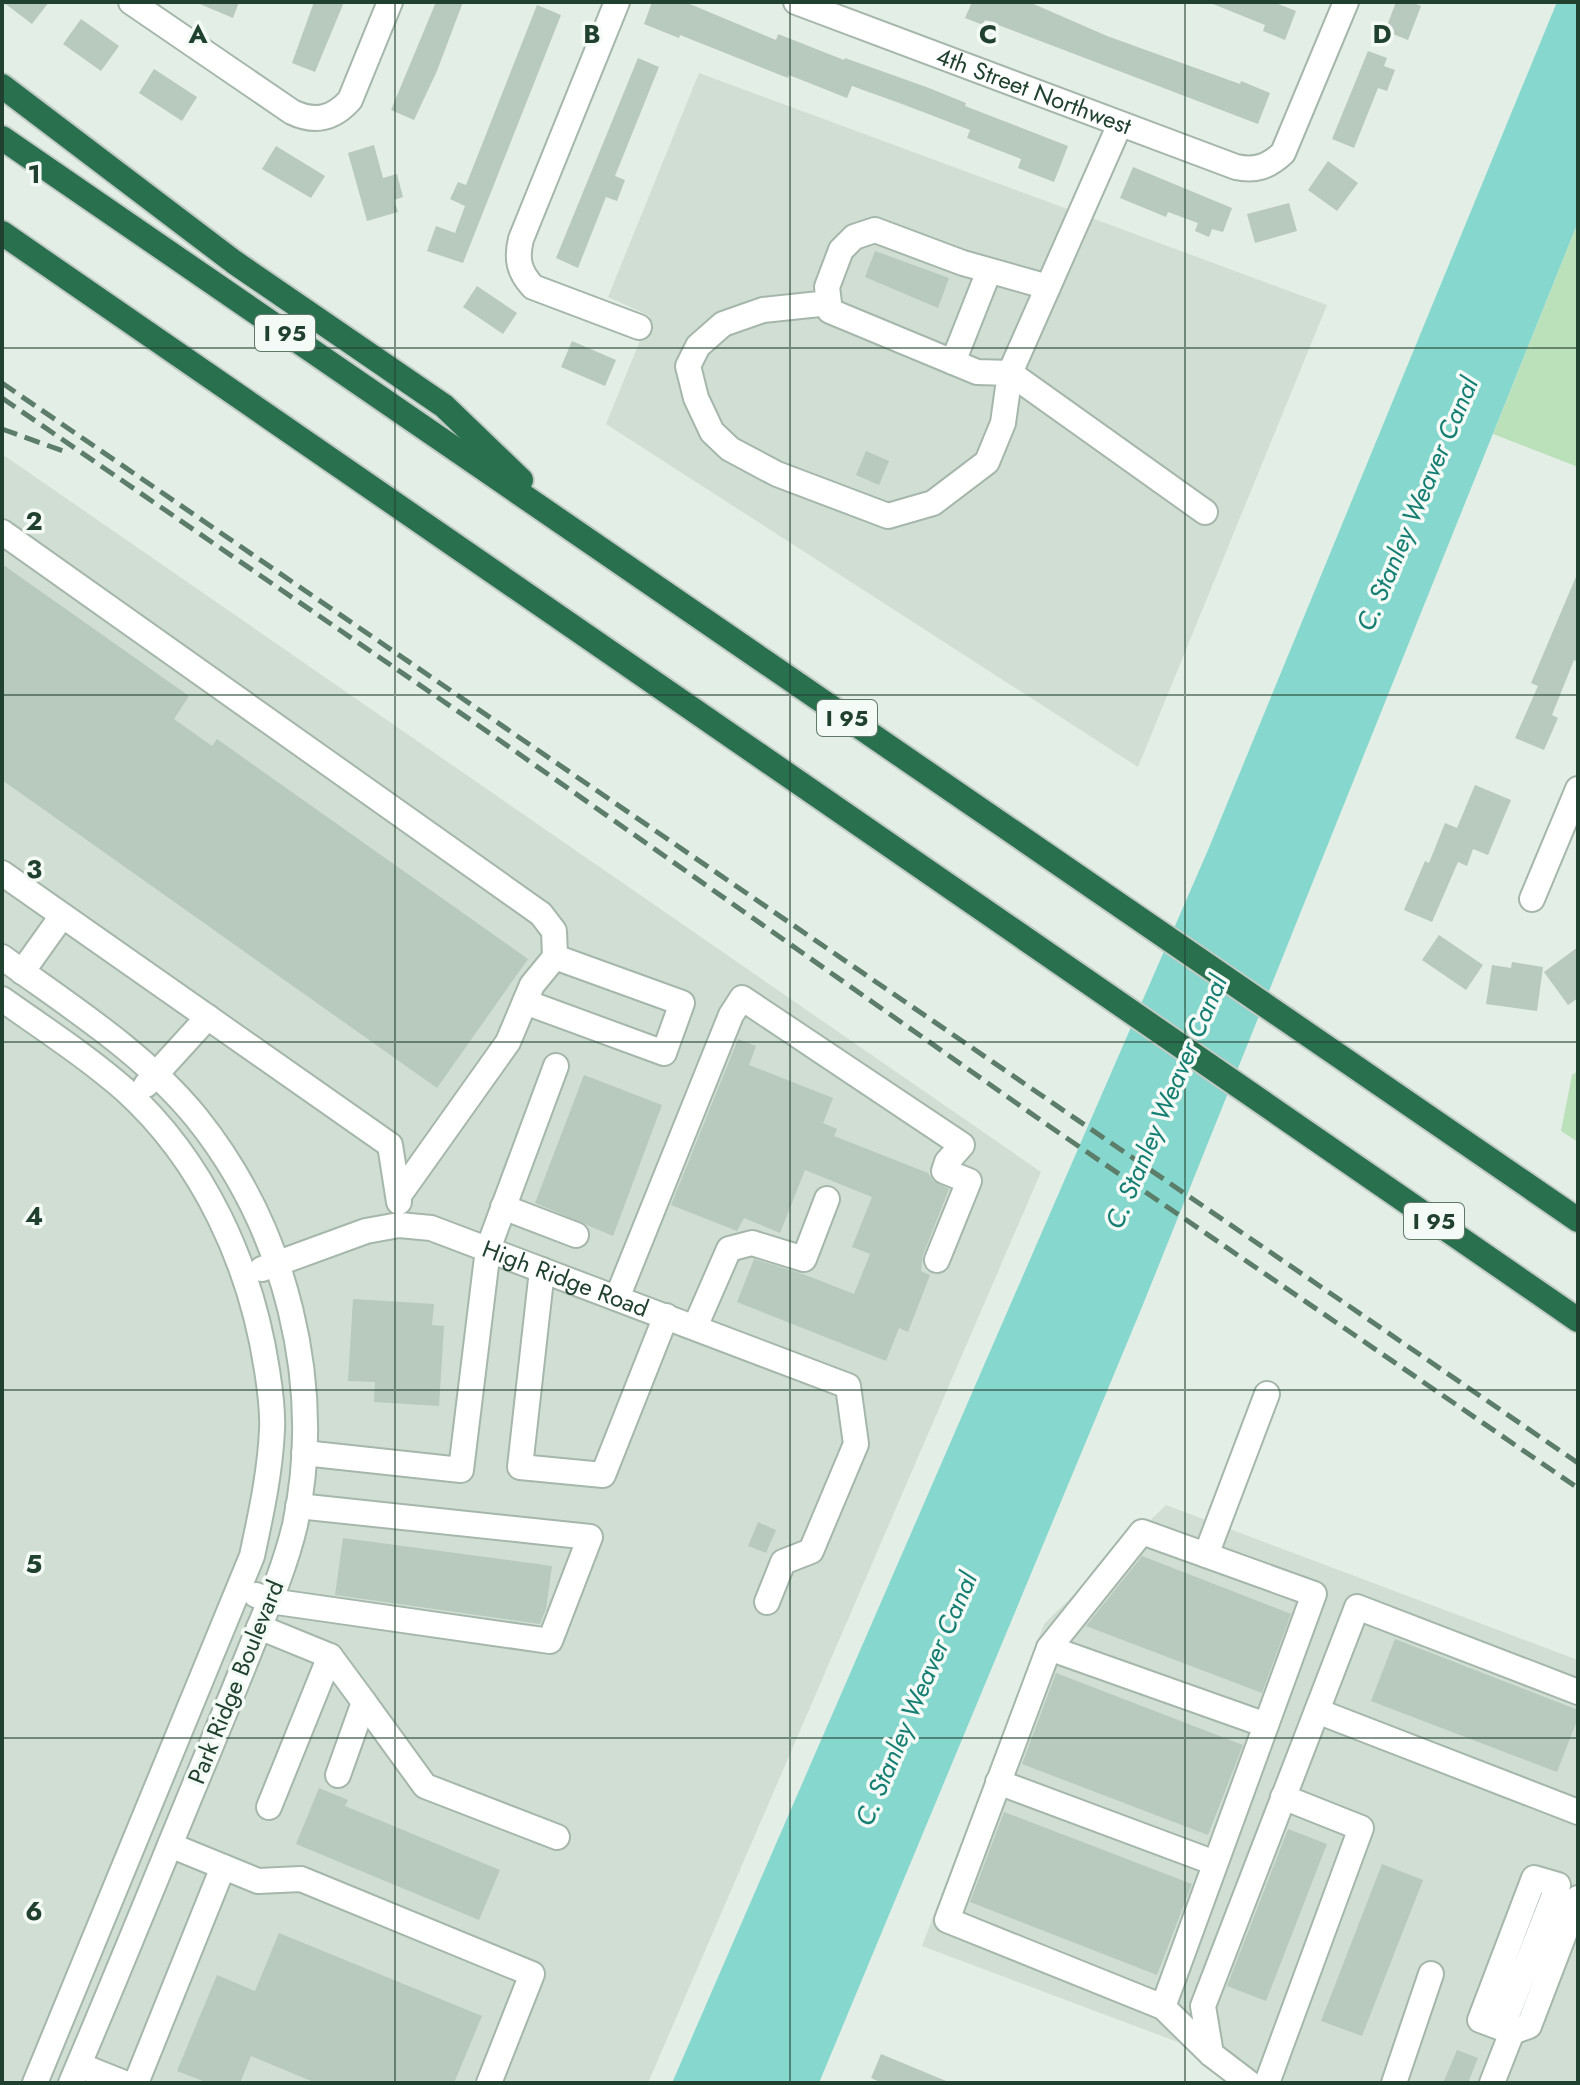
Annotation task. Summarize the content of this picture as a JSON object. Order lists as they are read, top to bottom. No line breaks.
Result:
{"streets":{"highway":["I 95"],"street":["4th Street Northwest","High Ridge Road","Park Ridge Boulevard"]},"crossings":[["High Ridge Road","Park Ridge Boulevard"]],"water":["C. Stanley Weaver Canal"],"grid":{"columns":["A","B","C","D"],"rows":["1","2","3","4","5","6"]}}
